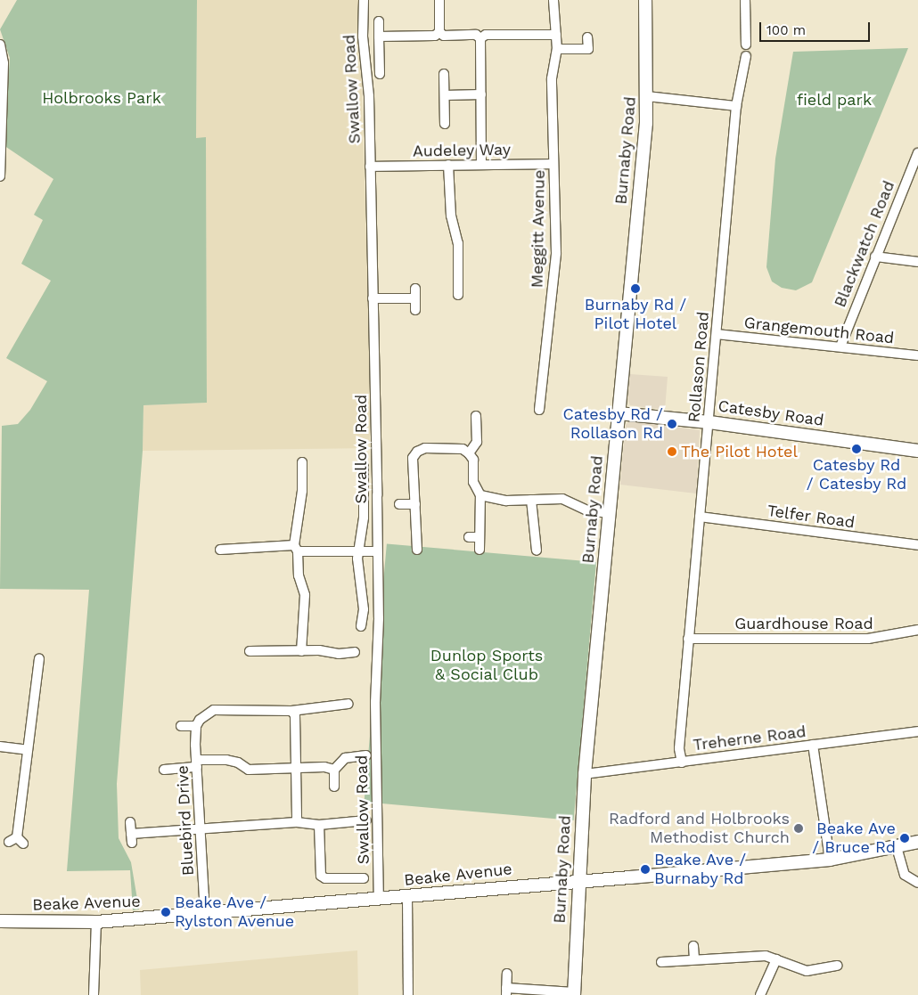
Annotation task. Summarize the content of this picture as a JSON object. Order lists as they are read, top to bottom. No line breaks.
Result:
{"streets":{"street":["Swallow Road","Audeley Way","Burnaby Road","Meggitt Avenue","Blackwatch Road","Grangemouth Road","Rollason Road","Catesby Road","Telfer Road","Guardhouse Road","Treherne Road","Bluebird Drive","Beake Avenue"]},"crossings":[["Swallow Road","Audeley Way"],["Swallow Road","Beake Avenue"],["Audeley Way","Meggitt Avenue"],["Burnaby Road","Catesby Road"],["Burnaby Road","Treherne Road"],["Burnaby Road","Beake Avenue"],["Blackwatch Road","Grangemouth Road"],["Grangemouth Road","Rollason Road"],["Rollason Road","Catesby Road"],["Rollason Road","Telfer Road"],["Rollason Road","Guardhouse Road"],["Rollason Road","Treherne Road"],["Bluebird Drive","Beake Avenue"]],"parks":["Holbrooks Park","field park","Dunlop Sports & Social Club"],"places":["Burnaby Rd / Pilot Hotel","Catesby Rd / Rollason Rd","Catesby Rd / Catesby Rd","The Pilot Hotel","Radford and Holbrooks Methodist Church","Beake Ave / Bruce Rd","Beake Ave / Burnaby Rd","Beake Ave / Rylston Avenue"],"scale_bar":"100 m"}
